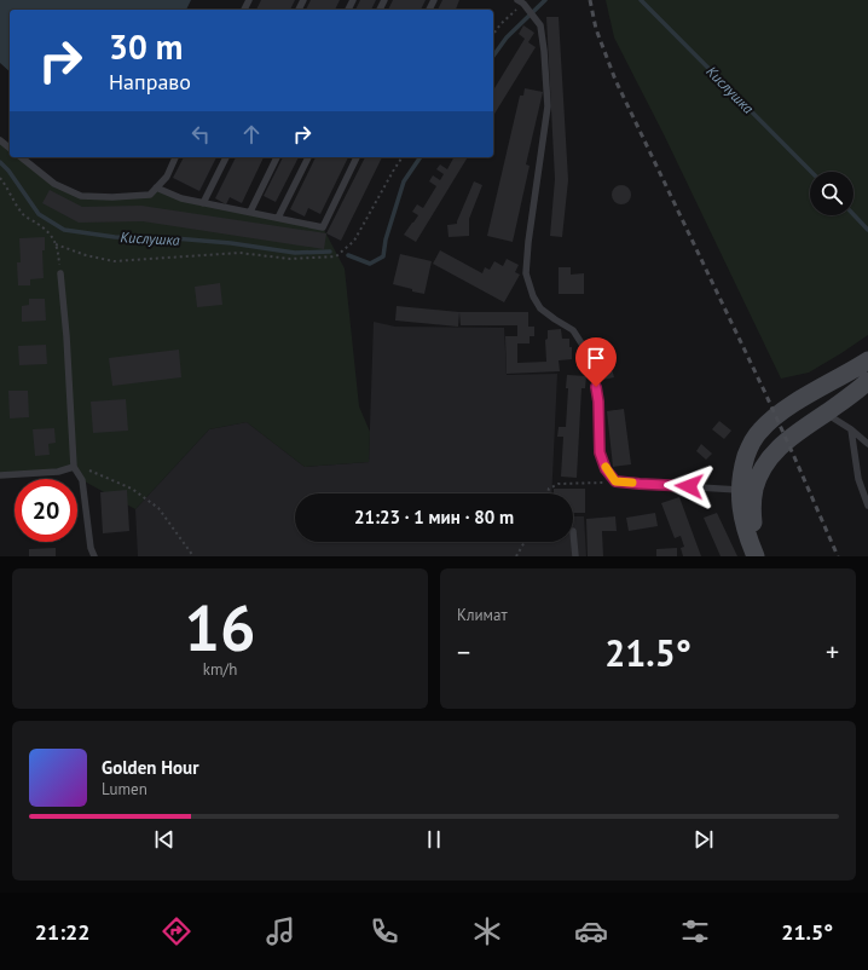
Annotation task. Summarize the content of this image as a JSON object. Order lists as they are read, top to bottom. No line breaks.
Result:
{"water":["Кислушка"],"page":{"turn":["30 m","Направо"],"limit":"20","trip":"21:23 · 1 мин · 80 m","tile":[["16","km/h"],"Климат"],"heat":["−","21.5°","+"],"song":["Golden Hour","Lumen"],"tabs":["21:22","21.5°"]}}
